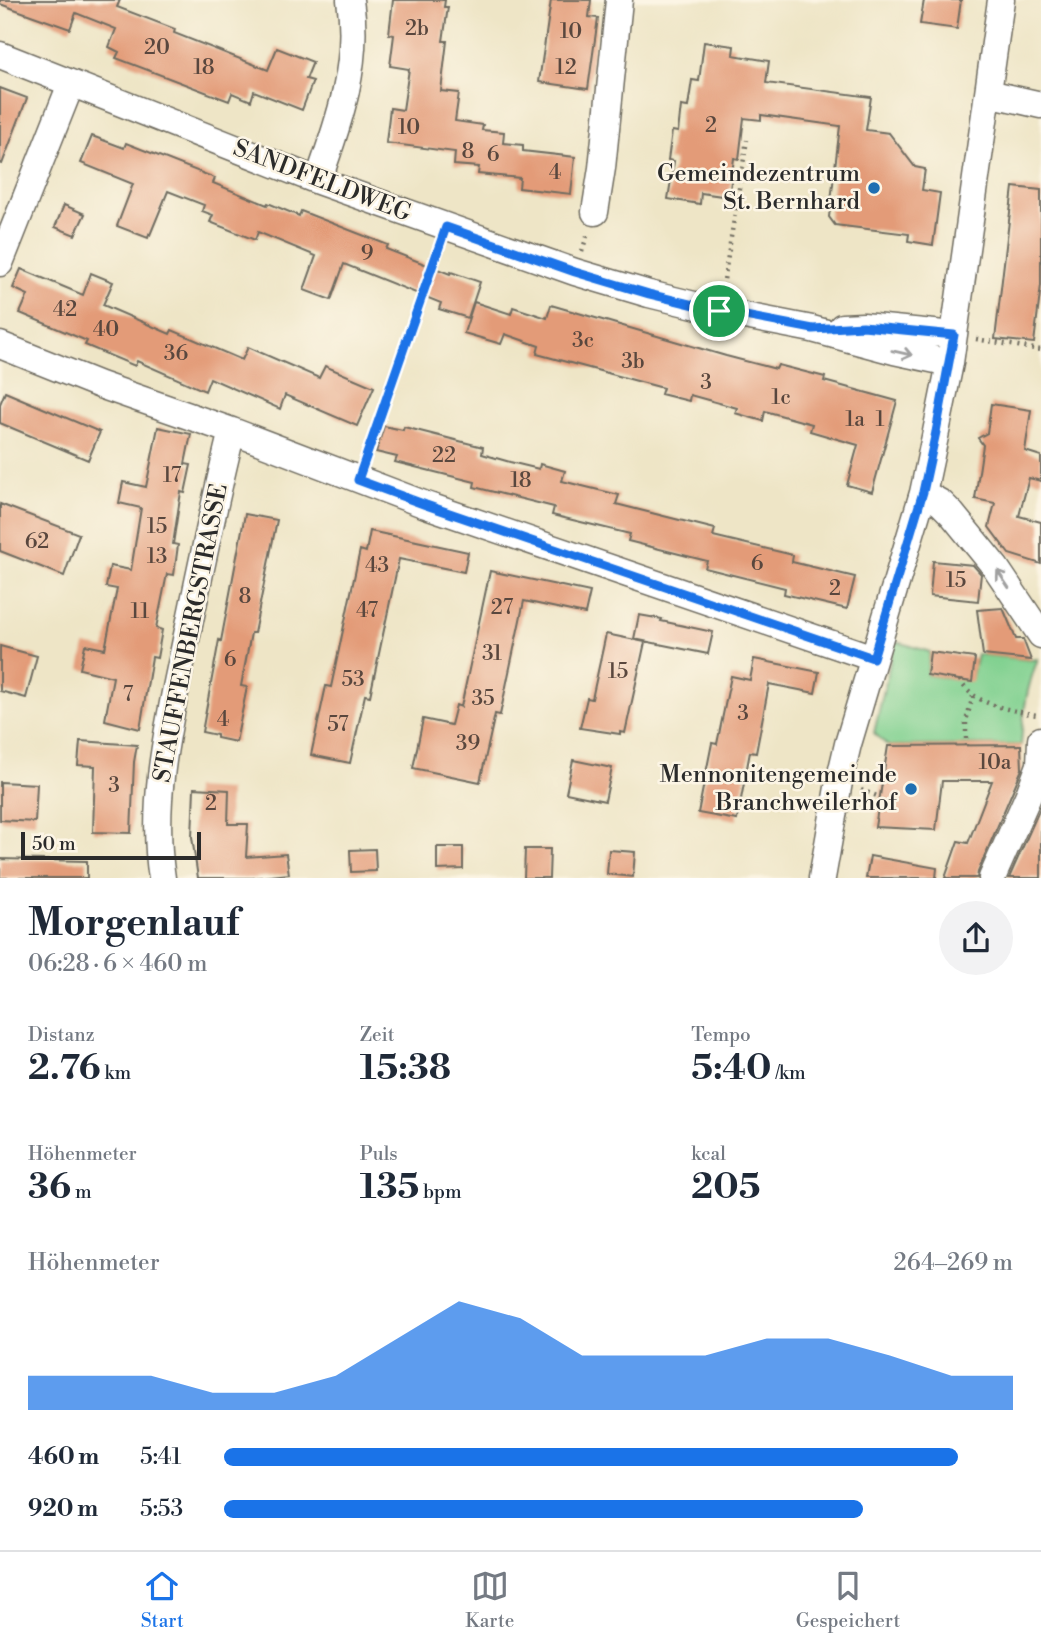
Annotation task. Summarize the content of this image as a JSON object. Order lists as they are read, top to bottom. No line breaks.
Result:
{"streets":{"street":["SANDFELDWEG","STAUFFENBERGSTRASSE"]},"places":["Gemeindezentrum St. Bernhard","Mennonitengemeinde Branchweilerhof"],"house_numbers":["2b","10","20","18","12","2","10","8","6","4","9","42","40","3c","36","3b","3","1c","1a","1","22","17","18","15","62","13","6","43","15","2","8","27","47","11","31","6","15","53","7","35","3","4","57","39","10a","3","2"],"scale_bar":"50 m","page":{"scale":"50 m","heading":["Morgenlauf","06:28 · 6 × 460 m"],"stats":[["Distanz","2.76 km"],["Zeit","15:38"],["Tempo","5:40 /km"],["Höhenmeter","36 m"],["Puls","135 bpm"],["kcal","205"]],"chart":["Höhenmeter","264–269 m"],"list":[{"name":"460 m","note":"5:41"},{"name":"920 m","note":"5:53"}],"tabs":["Start","Karte","Gespeichert"]}}
